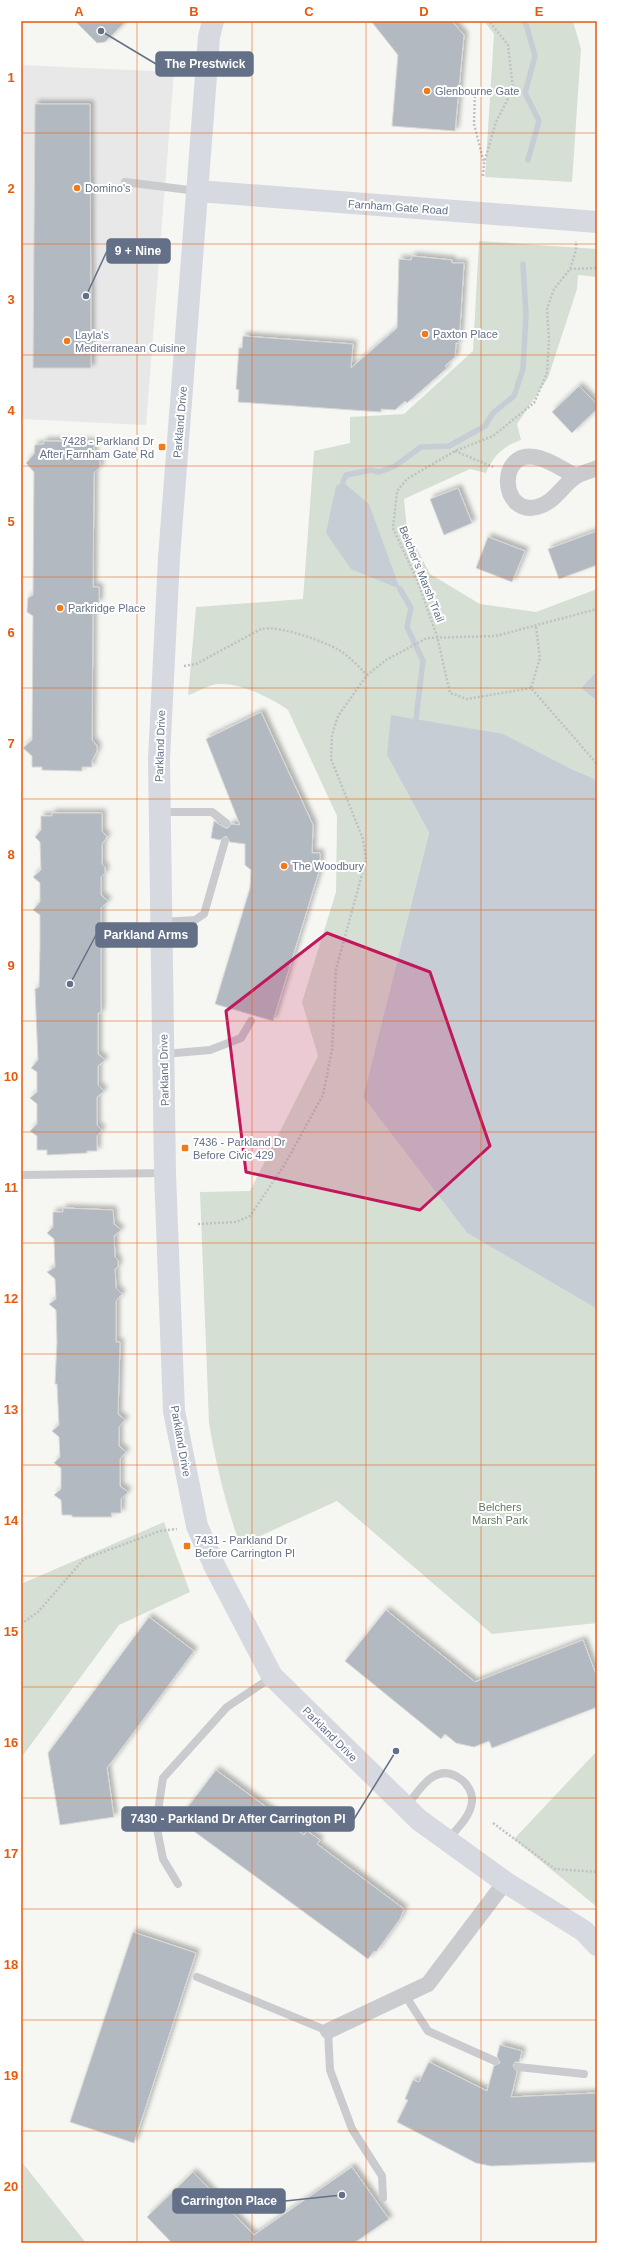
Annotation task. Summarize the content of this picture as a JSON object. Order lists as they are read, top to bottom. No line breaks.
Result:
{"streets":{"street":["Farnham Gate Road","Parkland Drive"],"path":["Belcher's Marsh Trail"]},"crossings":[["Farnham Gate Road","Parkland Drive"]],"parks":["Belchers Marsh Park"],"places":{"other":["The Prestwick","Glenbourne Gate","Domino's","9 + Nine","Paxton Place","Layla's Mediterranean Cuisine","Parkridge Place","The Woodbury","Parkland Arms","7430 - Parkland Dr After Carrington Pl","Carrington Place"],"transit":["7428 - Parkland Dr After Farnham Gate Rd","7436 - Parkland Dr Before Civic 429","7431 - Parkland Dr Before Carrington Pl"]},"grid":{"columns":["A","B","C","D","E"],"rows":["1","2","3","4","5","6","7","8","9","10","11","12","13","14","15","16","17","18","19","20"]}}
